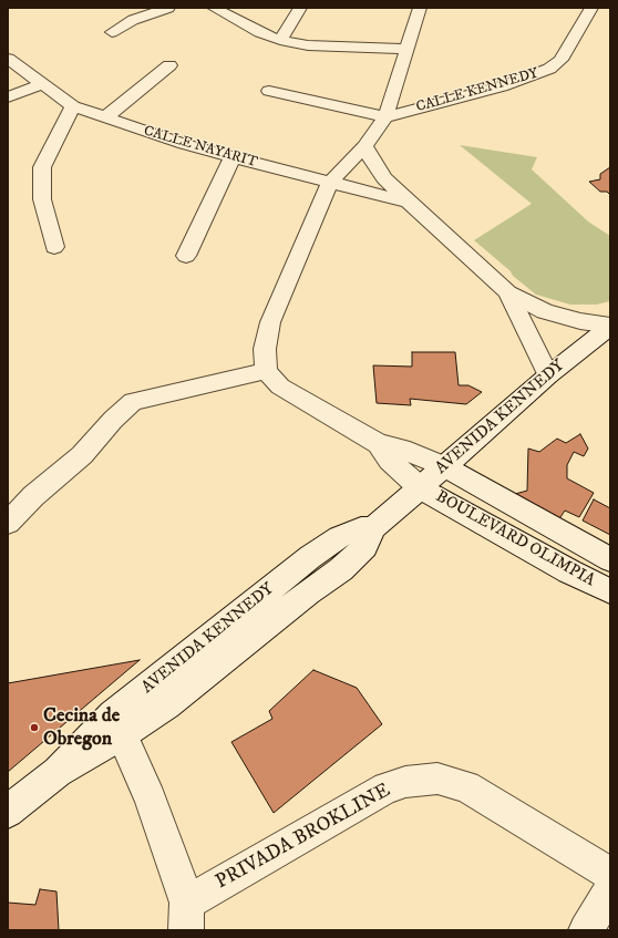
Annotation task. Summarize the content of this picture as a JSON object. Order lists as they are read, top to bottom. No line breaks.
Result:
{"streets":{"street":["CALLE KENNEDY","CALLE NAYARIT","AVENIDA KENNEDY","BOULEVARD OLIMPIA","PRIVADA BROKLINE"]},"crossings":[["AVENIDA KENNEDY","BOULEVARD OLIMPIA"]],"places":["Cecina de Obregon"]}
